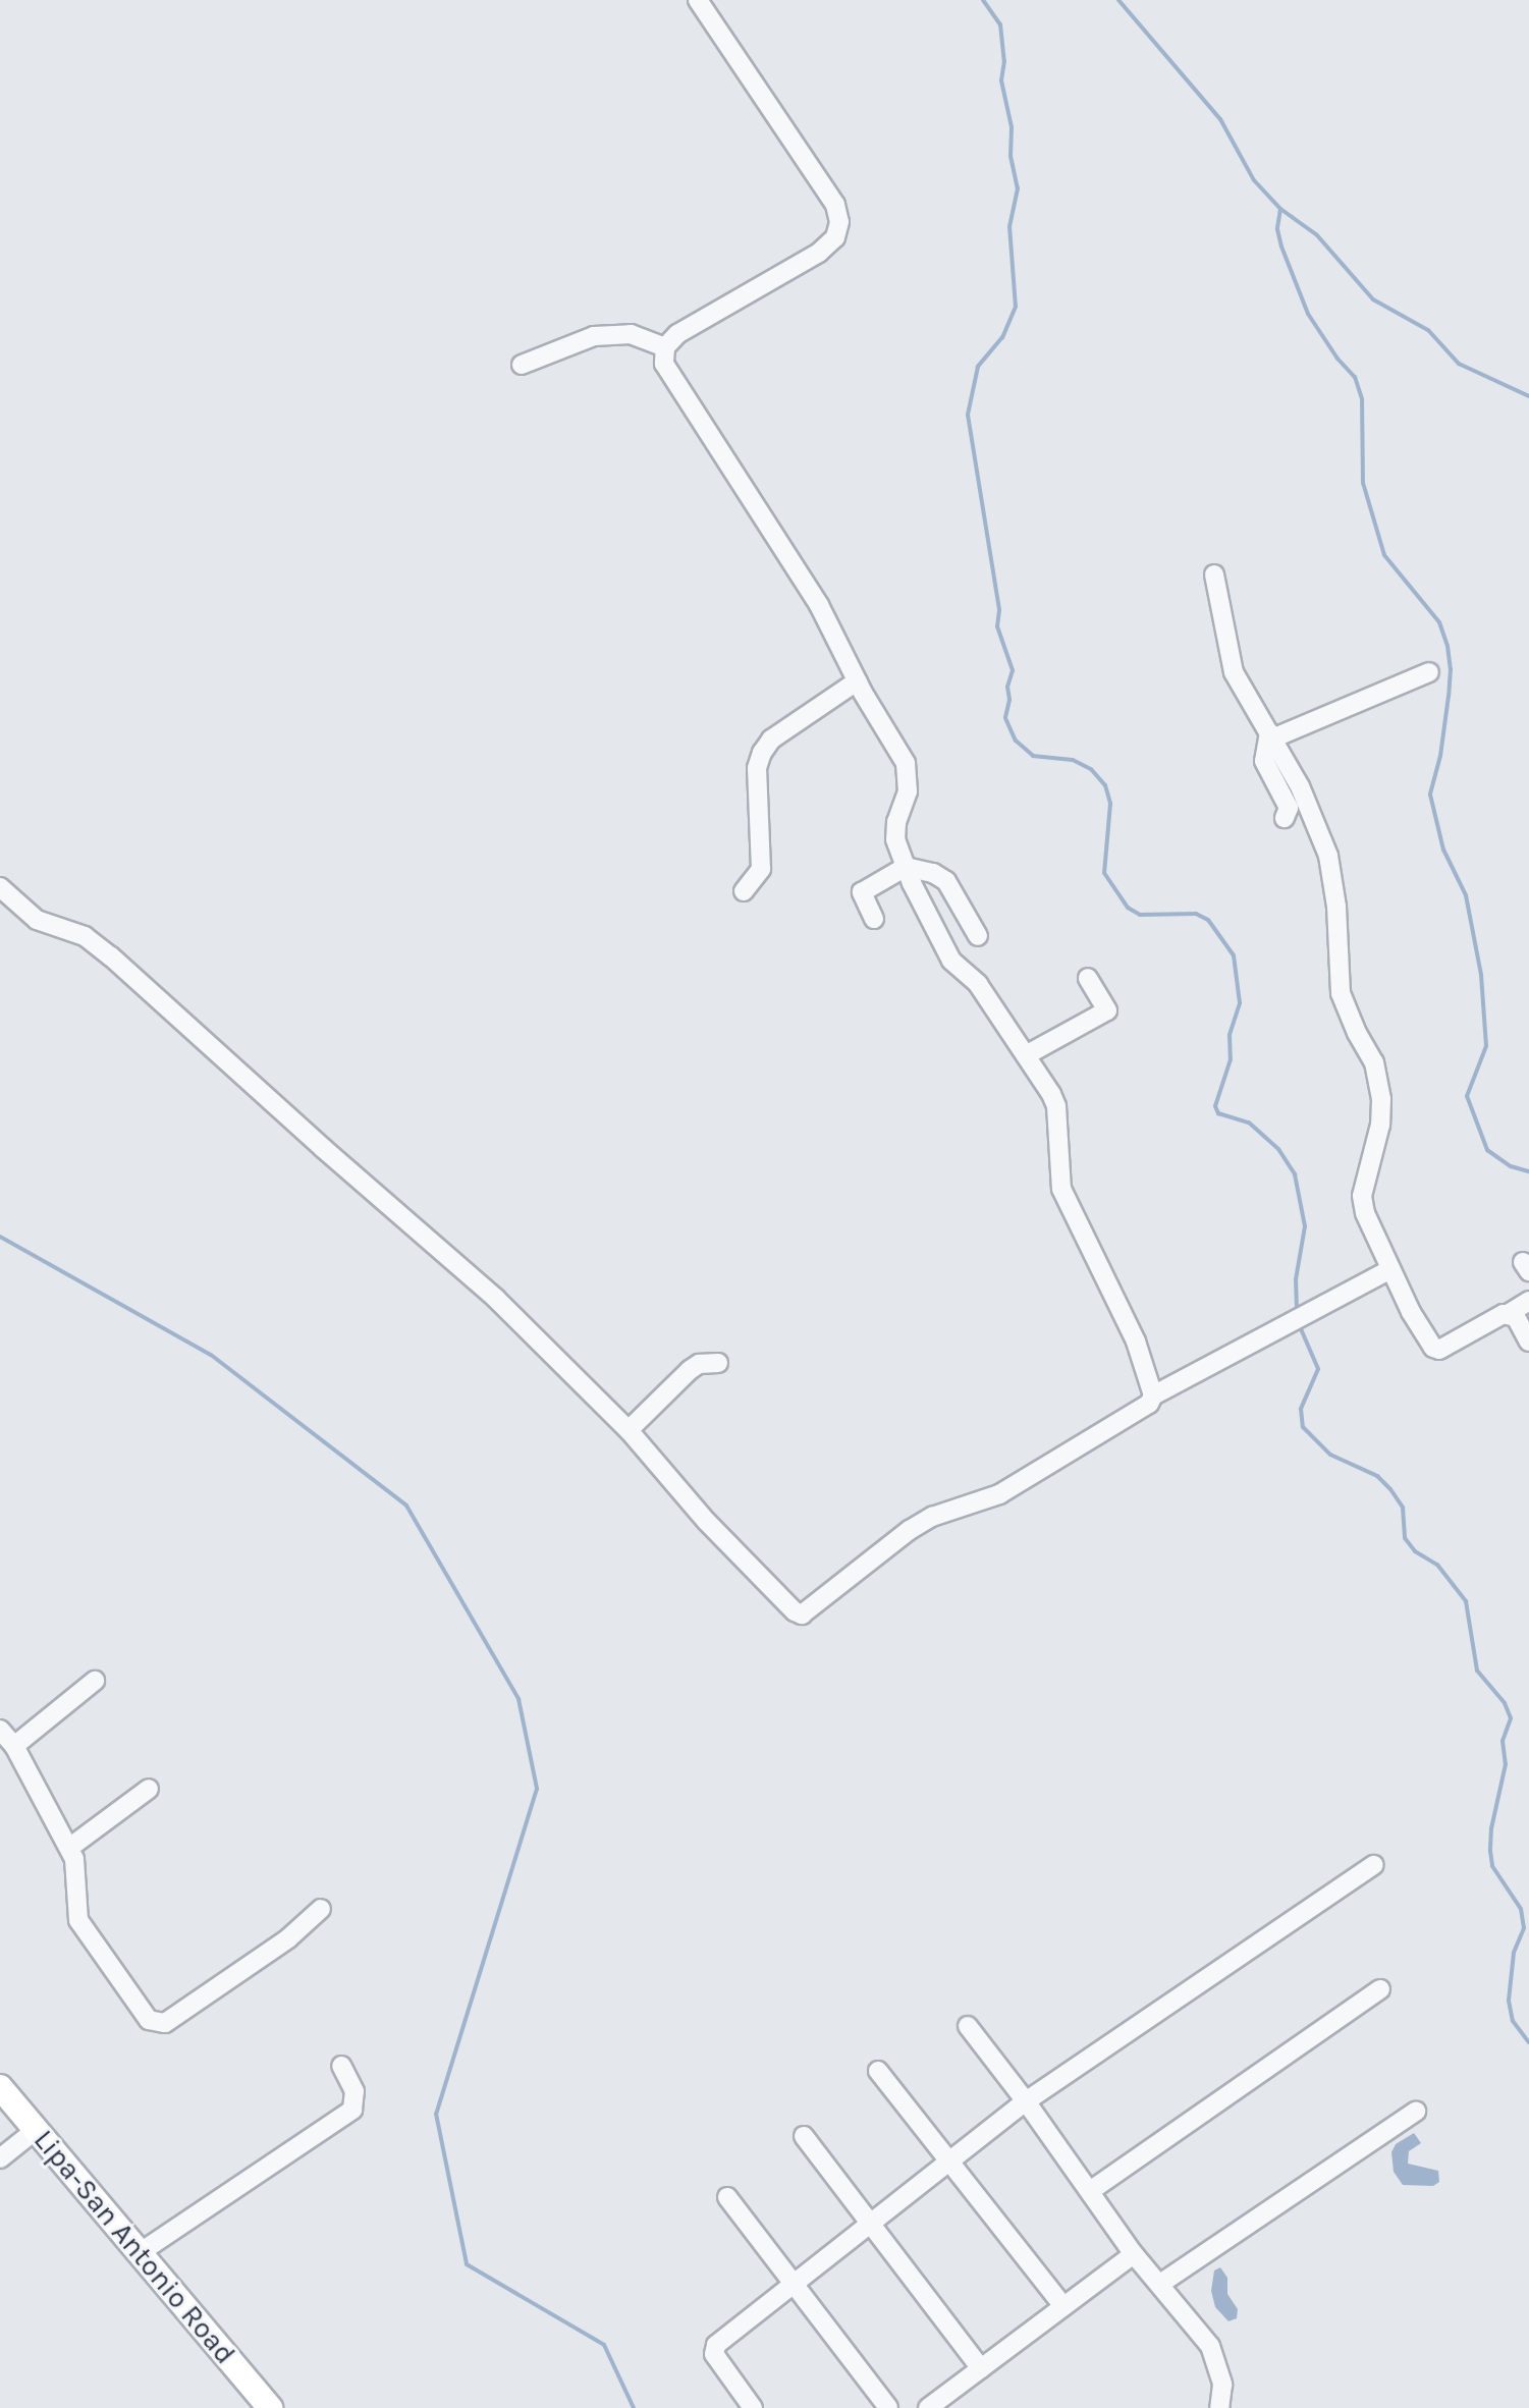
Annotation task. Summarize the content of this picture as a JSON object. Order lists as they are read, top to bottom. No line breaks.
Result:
{"streets":{"main road":["Lipa-San Antonio Road"]}}
